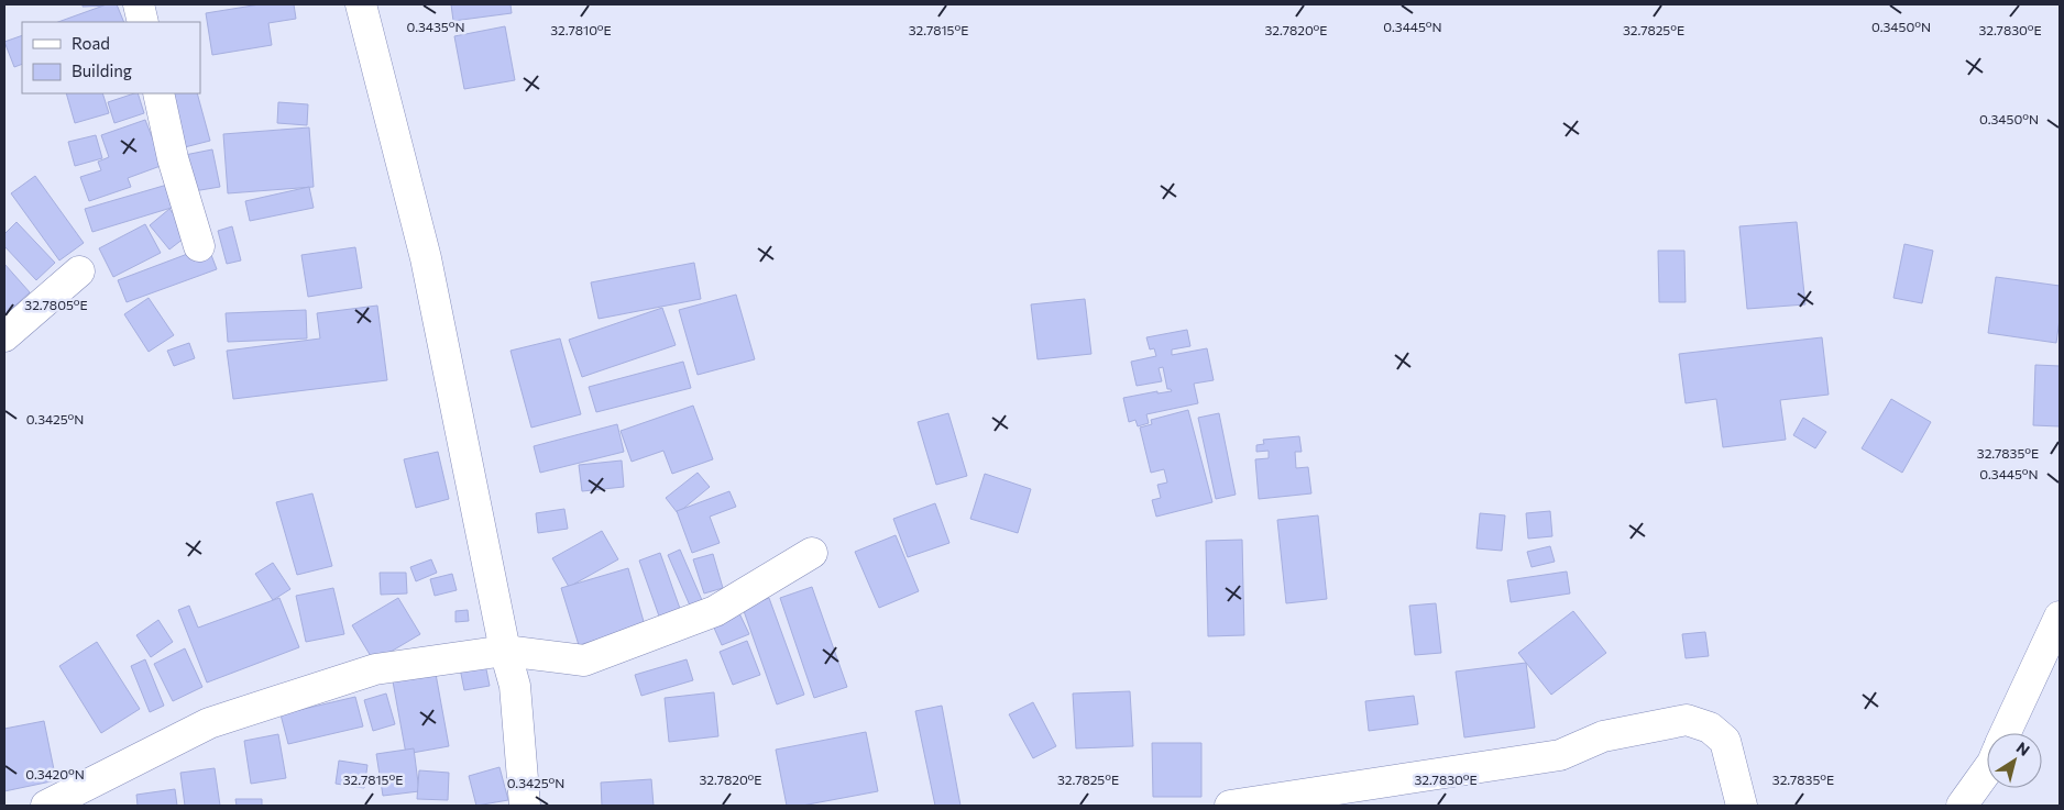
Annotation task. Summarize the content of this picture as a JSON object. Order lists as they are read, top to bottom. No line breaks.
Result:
{"legend":["Road","Building"],"north":"top right","coordinates":["0.3450°N","0.3435°N","0.3445°N","32.7810°E","32.7815°E","32.7820°E","32.7825°E","32.7830°E","32.7805°E","0.3425°N","32.7835°E","0.3420°N"]}
